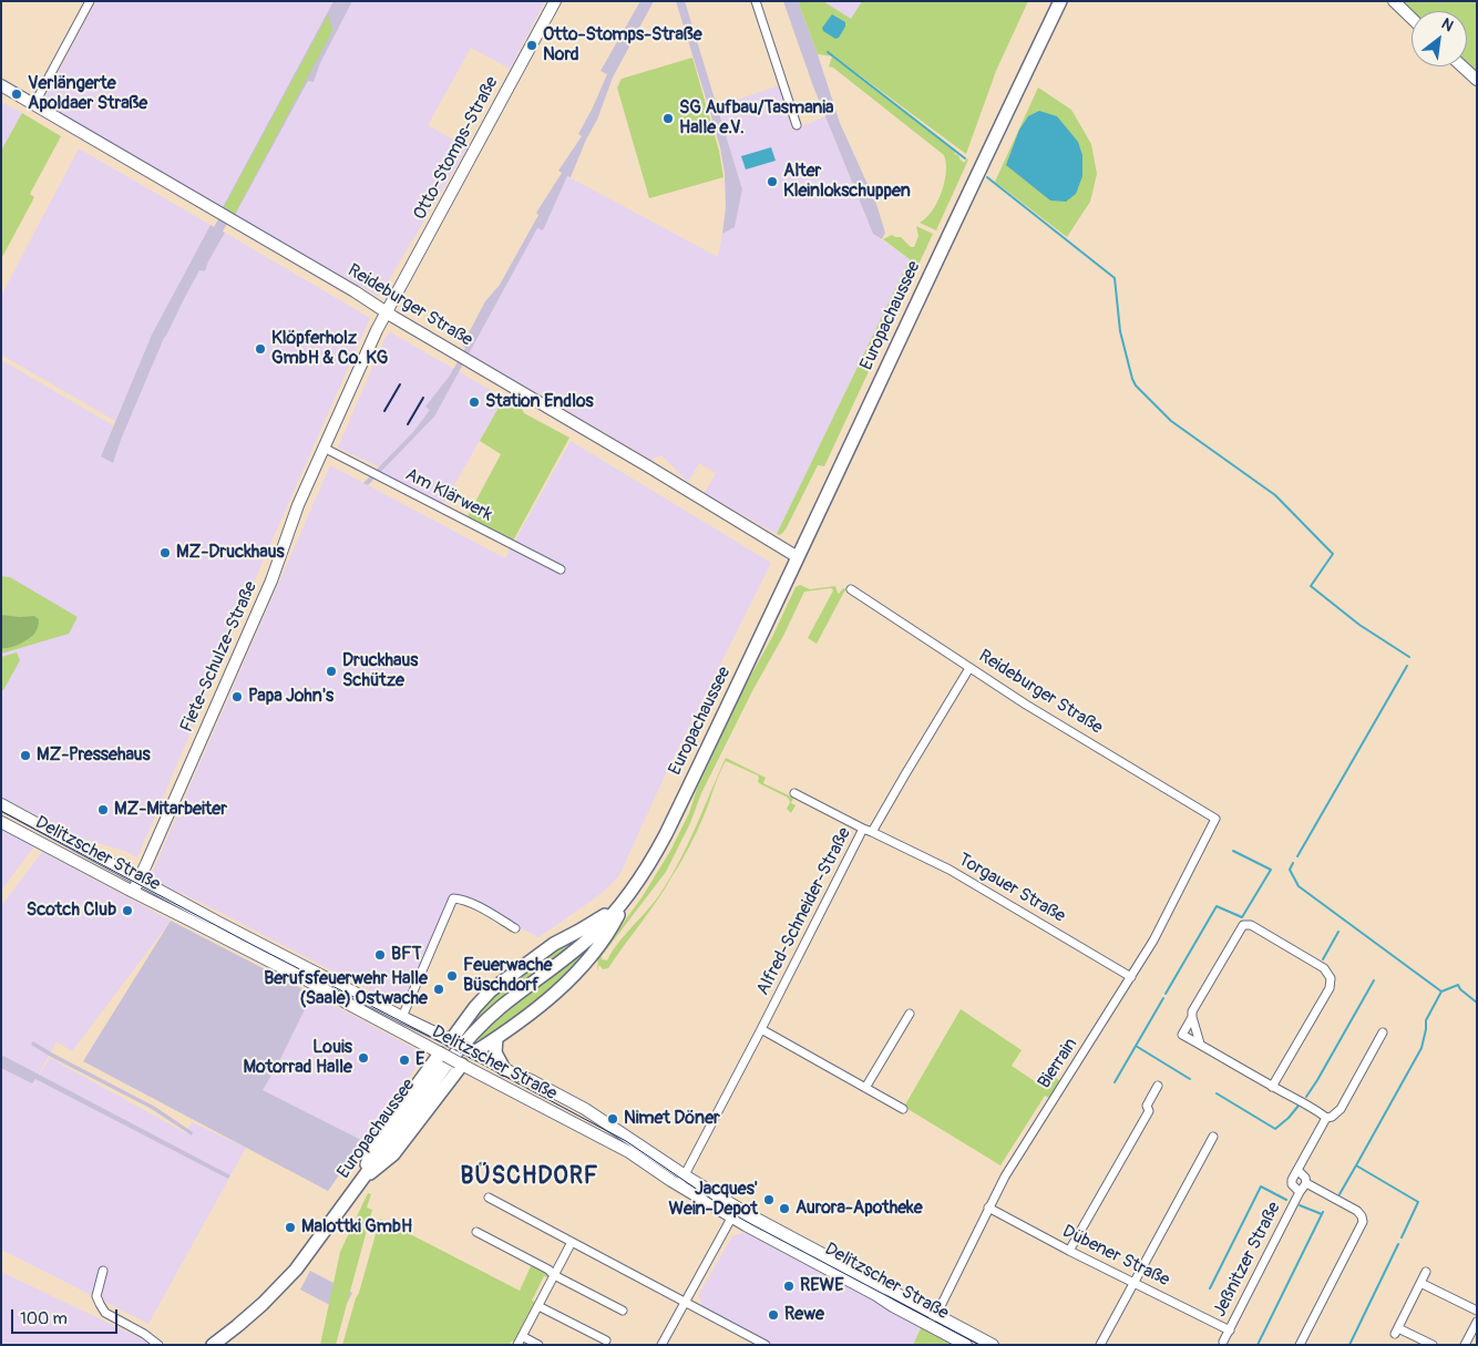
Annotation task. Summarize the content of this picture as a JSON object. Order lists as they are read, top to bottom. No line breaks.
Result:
{"streets":{"main road":["Otto-Stomps-Straße","Reideburger Straße","Europachaussee","Fiete-Schulze-Straße","Delitzscher Straße"],"street":["Am Klärwerk","Torgauer Straße","Alfred-Schneider-Straße","Bierrain","Dübener Straße","Jeßnitzer Straße"]},"crossings":[["Otto-Stomps-Straße","Reideburger Straße"],["Otto-Stomps-Straße","Fiete-Schulze-Straße"],["Reideburger Straße","Europachaussee"],["Reideburger Straße","Fiete-Schulze-Straße"],["Reideburger Straße","Alfred-Schneider-Straße"],["Reideburger Straße","Bierrain"],["Am Klärwerk","Fiete-Schulze-Straße"],["Fiete-Schulze-Straße","Delitzscher Straße"],["Delitzscher Straße","Alfred-Schneider-Straße"],["Delitzscher Straße","Bierrain"],["Torgauer Straße","Alfred-Schneider-Straße"],["Torgauer Straße","Bierrain"],["Bierrain","Dübener Straße"],["Dübener Straße","Jeßnitzer Straße"]],"districts":["BÜSCHDORF"],"places":["Otto-Stomps-Straße Nord","Verlängerte Apoldaer Straße","SG Aufbau/Tasmania Halle e.V.","Alter Kleinlokschuppen","Klöpferholz GmbH & Co. KG","Station Endlos","MZ-Druckhaus","Druckhaus Schütze","Papa John's","MZ-Pressehaus","MZ-Mitarbeiter","Scotch Club","BFT","Feuerwache Büschdorf","Berufsfeuerwehr Halle (Saale) Ostwache","Louis Motorrad Halle","E","Nimet Döner","Jacques' Wein-Depot","Aurora-Apotheke","Malottki GmbH","REWE","Rewe"],"scale_bar":"100 m","north":"top right"}
